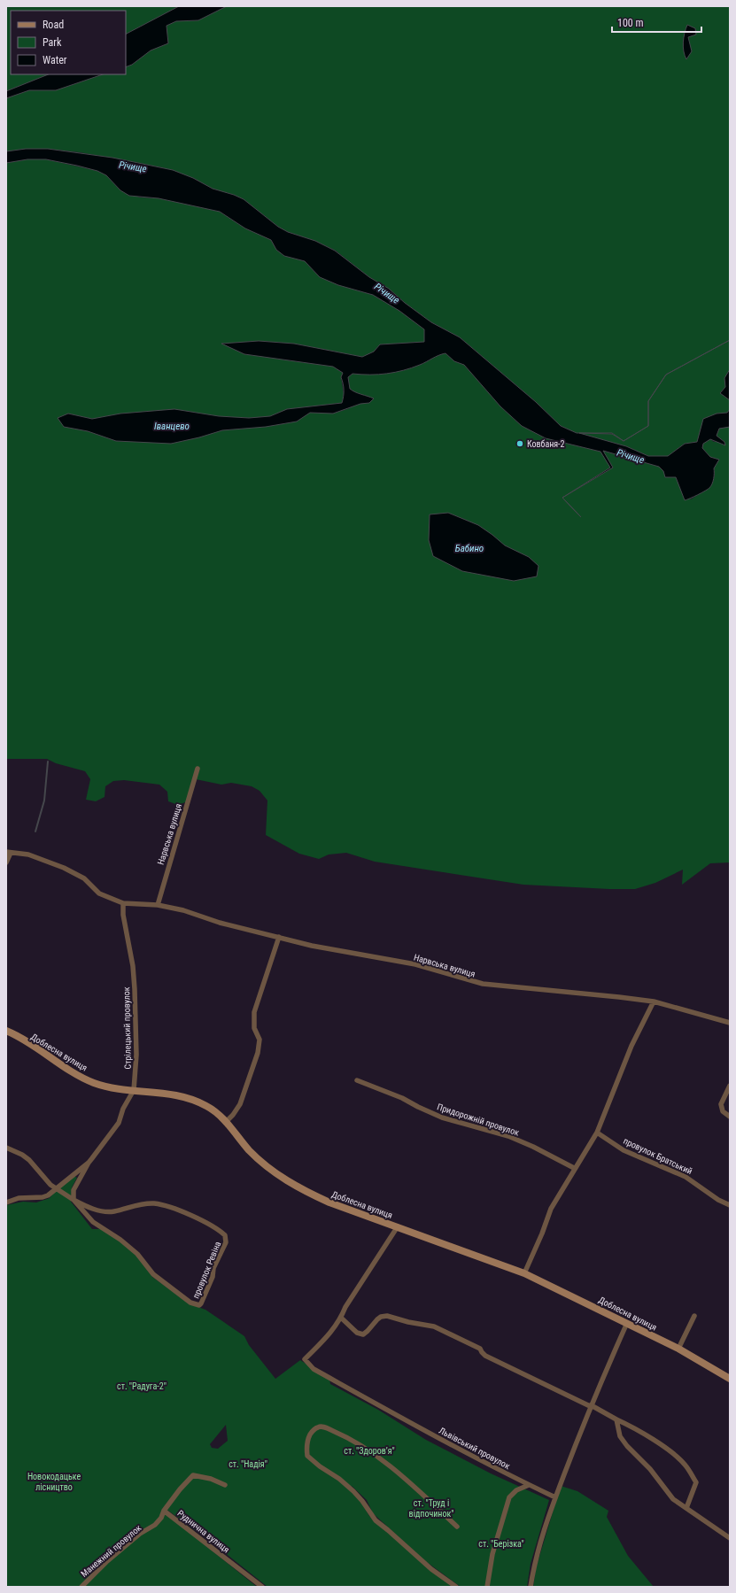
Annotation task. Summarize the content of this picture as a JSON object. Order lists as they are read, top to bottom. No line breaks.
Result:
{"streets":{"street":["Нарвська вулиця","Стрілецький провулок","Доблесна вулиця","Придорожній провулок","провулок Братський","провулок Ревіна","Львівський провулок","Руднична вулиця","Манежний провулок"]},"crossings":[["Нарвська вулиця","Стрілецький провулок"],["Стрілецький провулок","Доблесна вулиця"],["Стрілецький провулок","провулок Ревіна"],["Руднична вулиця","Манежний провулок"]],"water":["Річище","Іванцево","Бабино"],"parks":["ст. \"Радуга-2\"","ст. \"Здоров’я\"","ст. \"Надія\"","Новокодацьке лісництво","ст. \"Труд і відпочинок\"","ст. \"Берізка\""],"places":["Ковбаня-2"],"legend":["Road","Park","Water"],"scale_bar":"100 m"}
